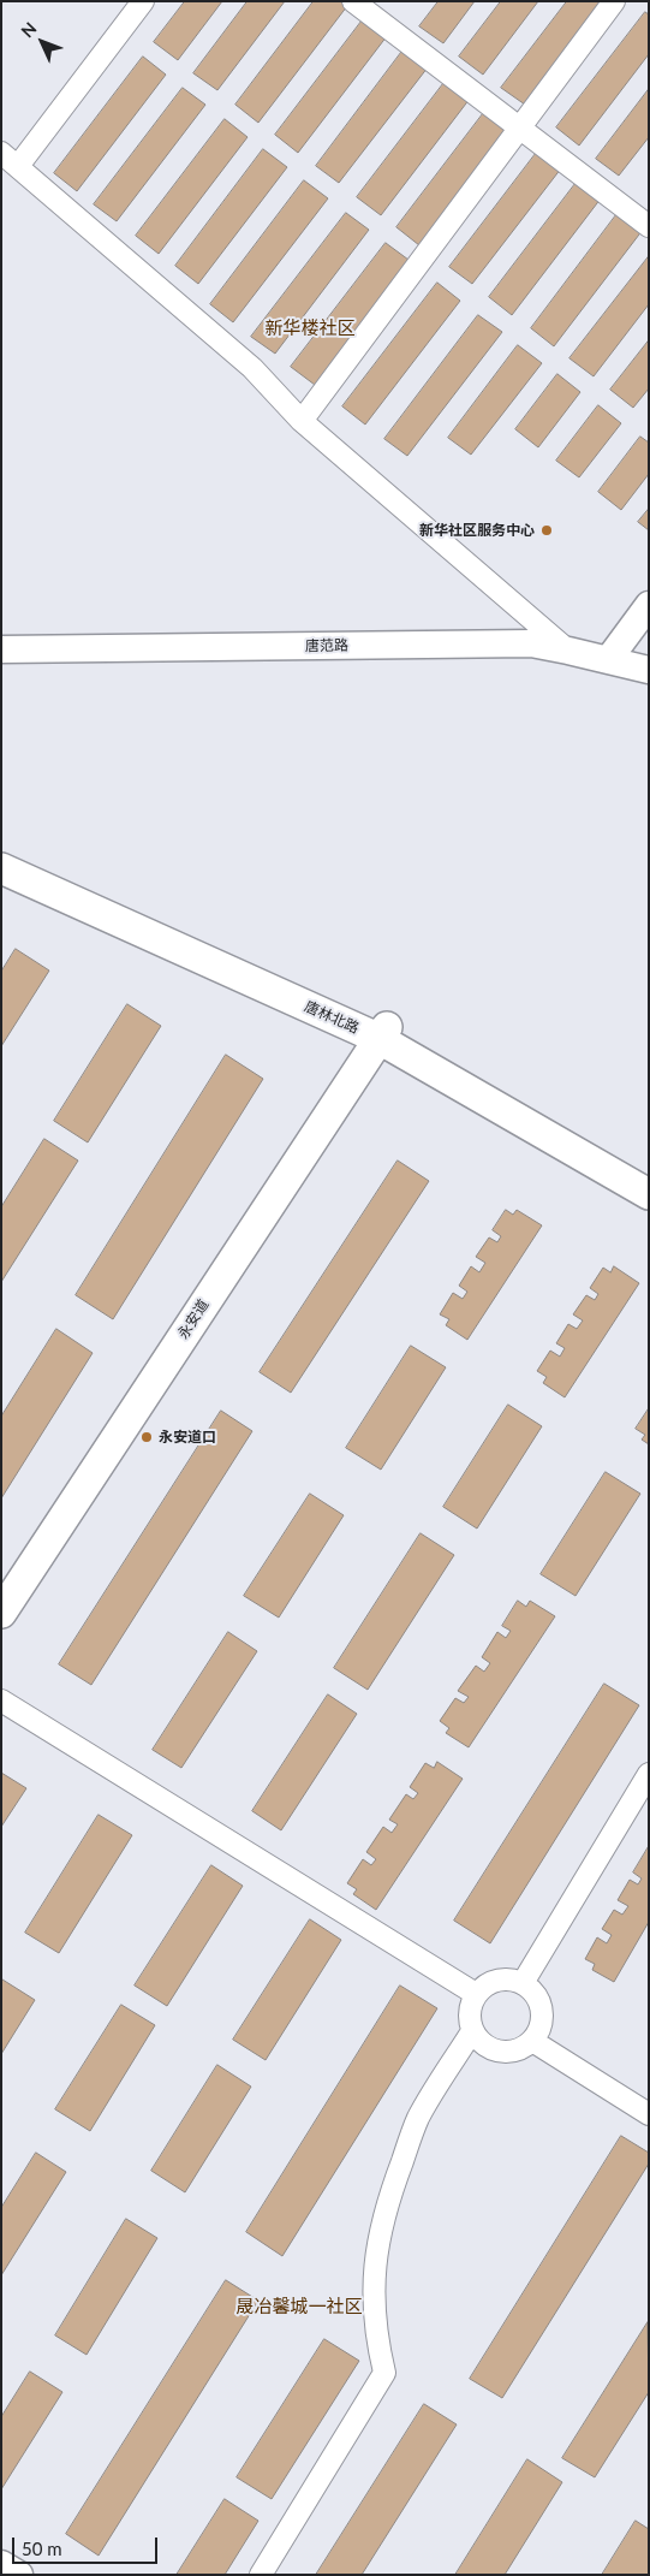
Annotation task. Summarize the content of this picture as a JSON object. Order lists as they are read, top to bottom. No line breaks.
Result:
{"streets":{"main road":["唐林北路","永安道"],"street":["唐范路"]},"crossings":[["唐林北路","永安道"]],"districts":["新华楼社区","晟冶馨城一社区"],"places":["新华社区服务中心","永安道口"],"scale_bar":"50 m","north":"top left"}
